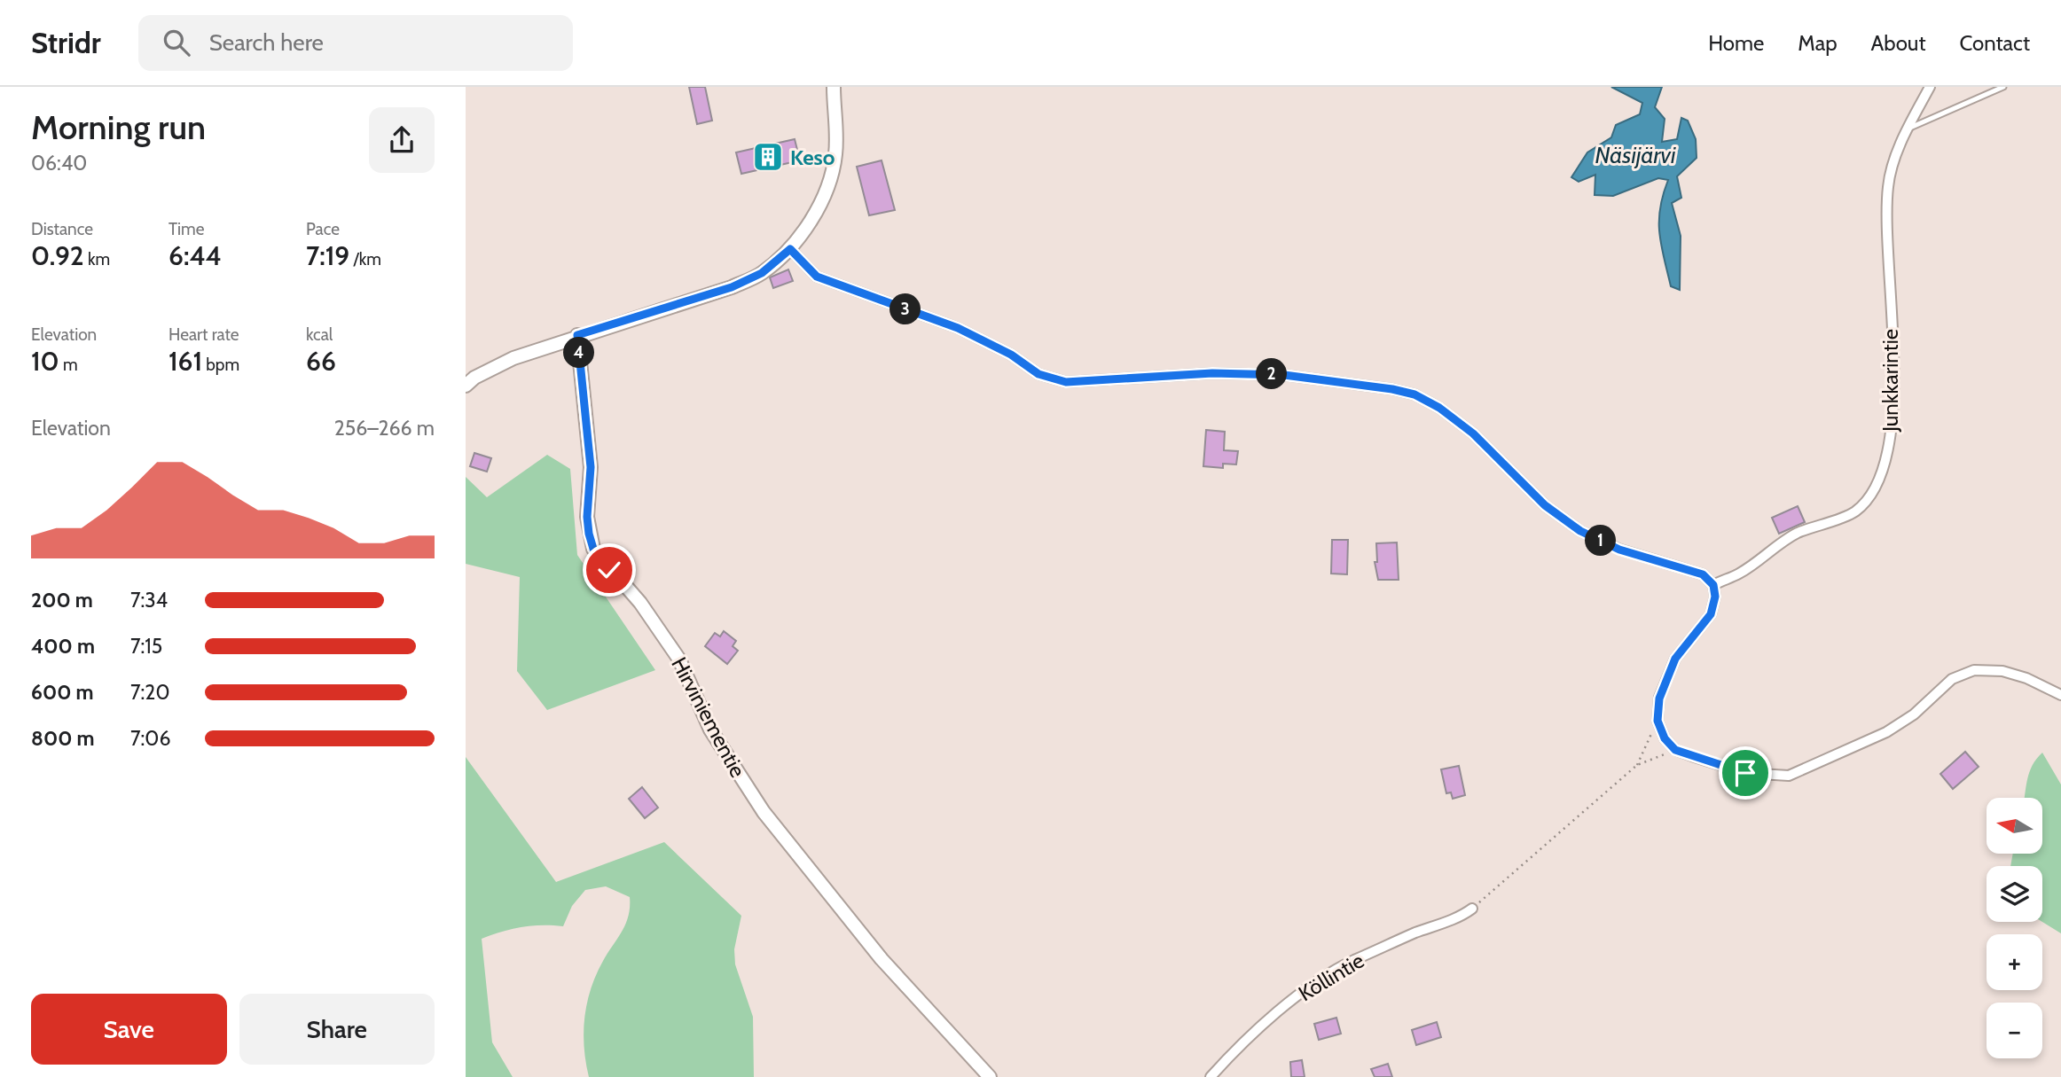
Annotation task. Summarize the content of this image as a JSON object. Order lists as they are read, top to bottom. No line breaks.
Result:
{"streets":{"street":["Junkkarintie","Hirviniementie","Köllintie"]},"water":["Näsijärvi"],"places":{"building":["Keso"]},"north":"left","page":{"header":"Stridr","search":"Search here","nav":["Home","Map","About","Contact"],"heading":["Morning run","06:40"],"stats":[["Distance","0.92 km"],["Time","6:44"],["Pace","7:19 /km"],["Elevation","10 m"],["Heart rate","161 bpm"],["kcal","66"]],"pins":["3","4","2","1"],"chart":["Elevation","256–266 m"],"list":[{"name":"200 m","note":"7:34"},{"name":"400 m","note":"7:15"},{"name":"600 m","note":"7:20"},{"name":"800 m","note":"7:06"}],"map_buttons":["+","−"],"buttons":["Save","Share"]}}
